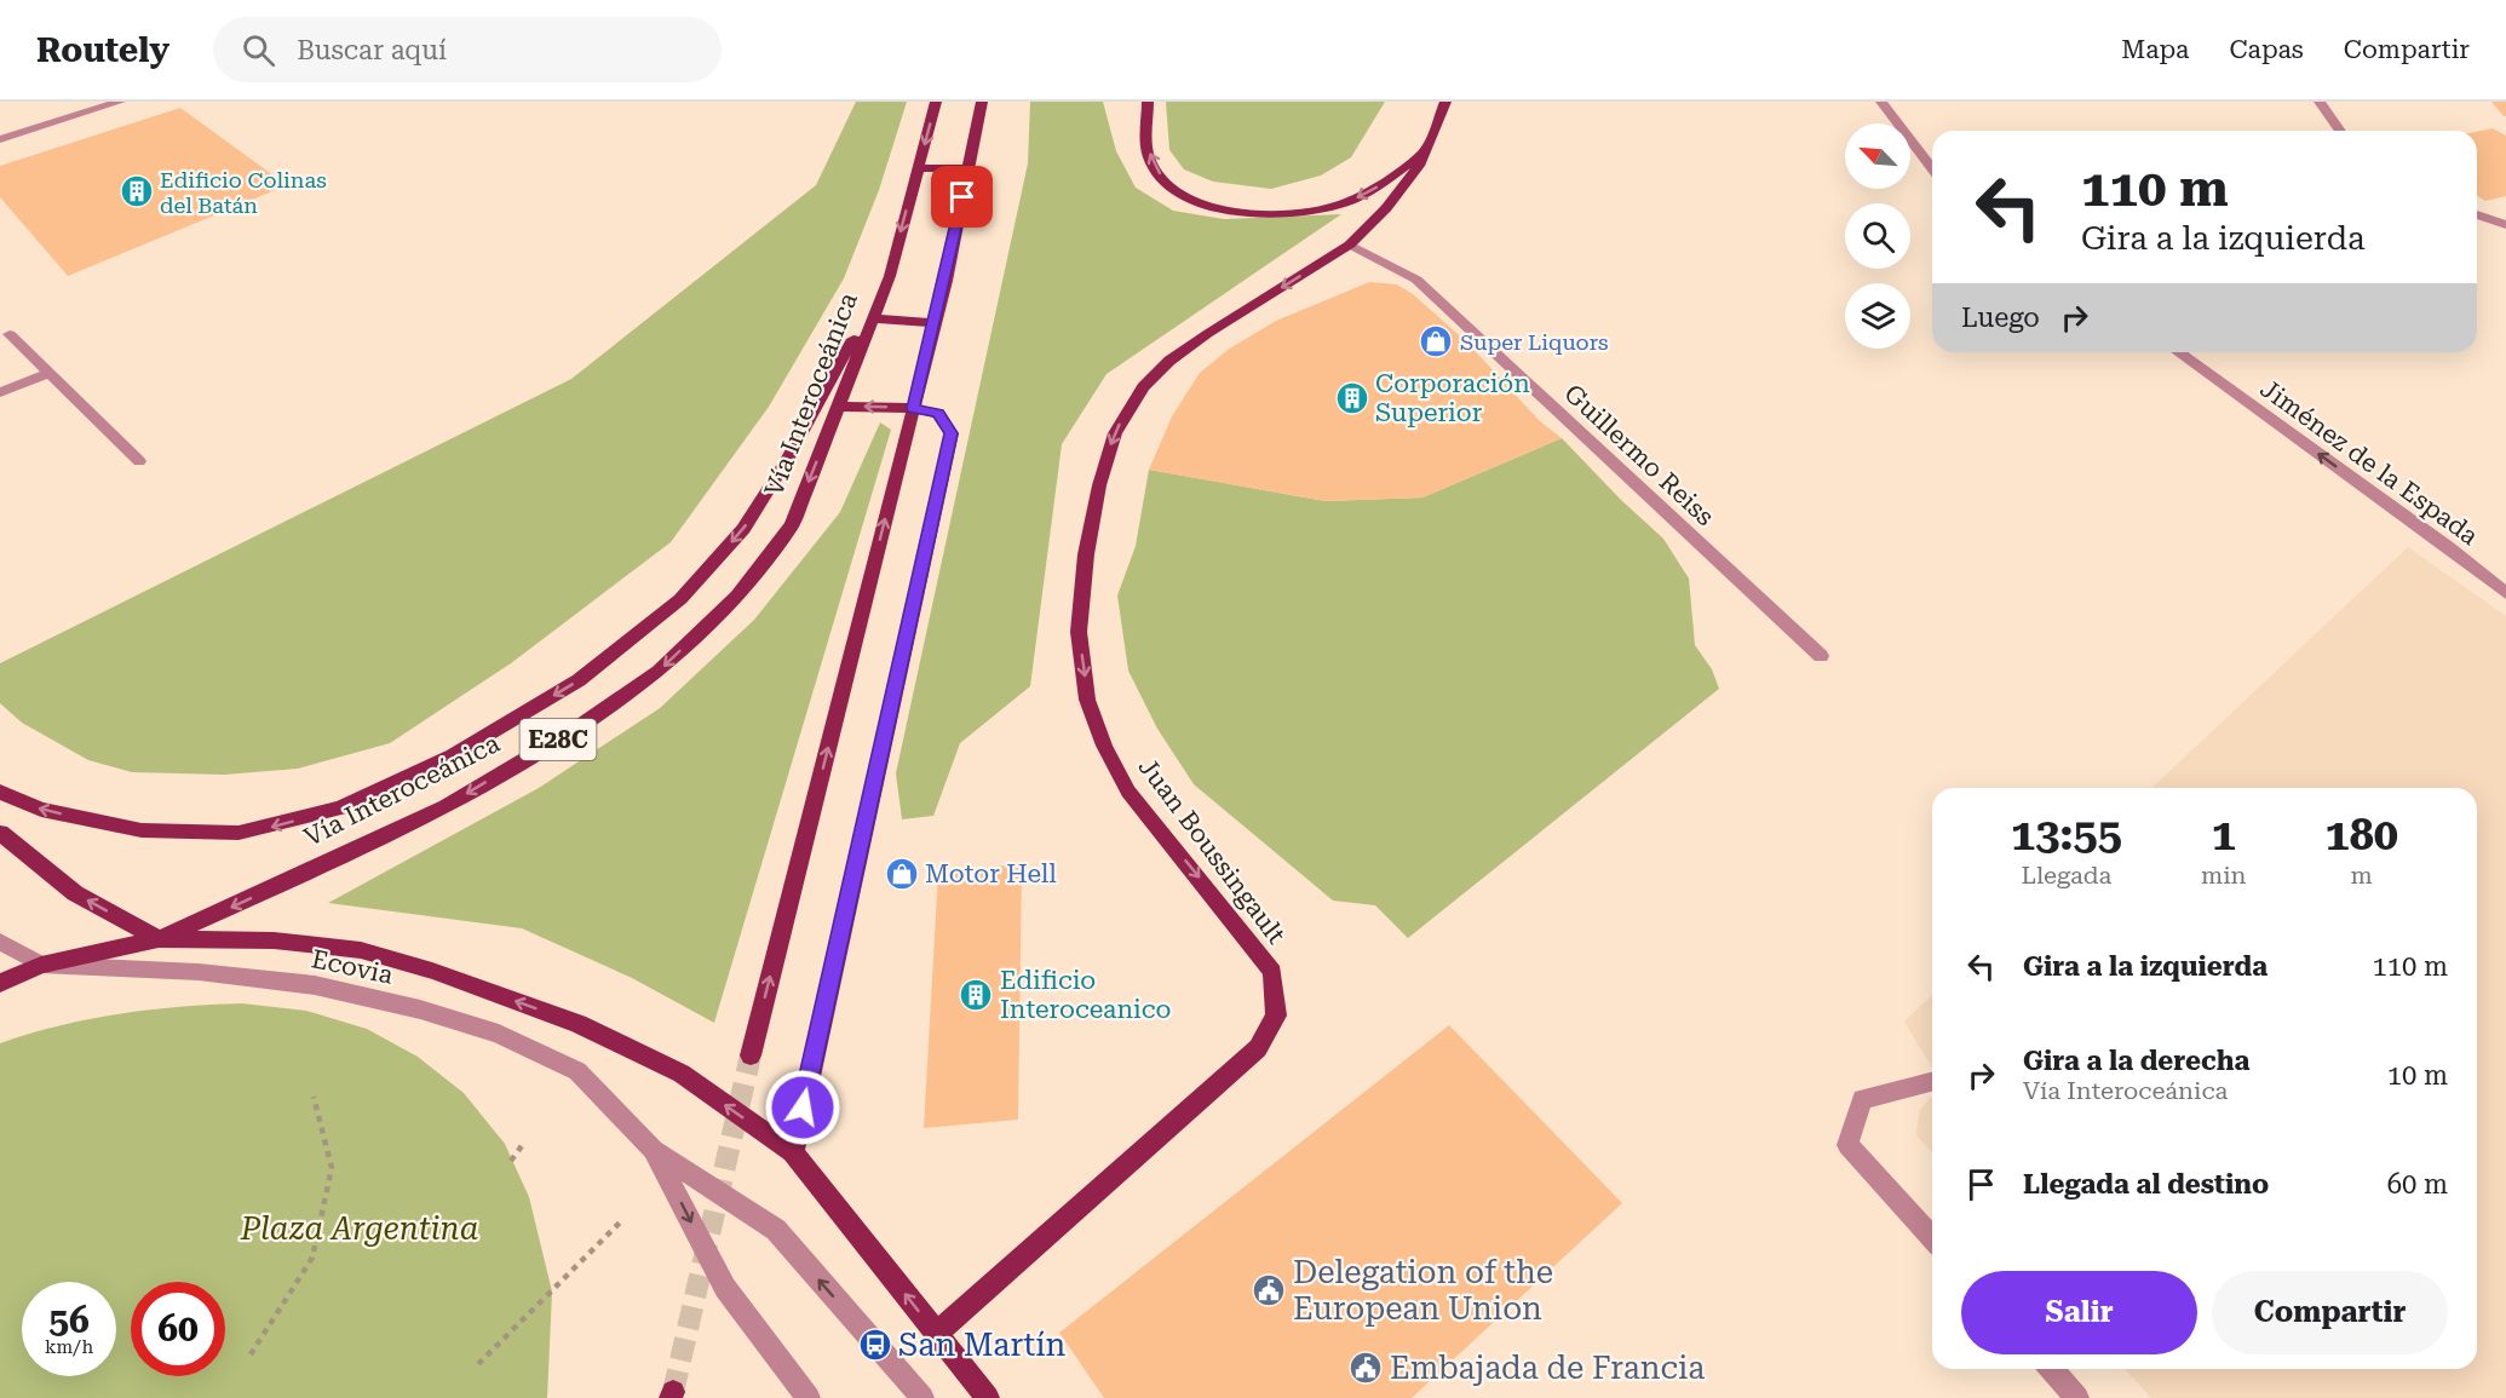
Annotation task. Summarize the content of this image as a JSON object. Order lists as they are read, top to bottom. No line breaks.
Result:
{"streets":{"main road":["Vía Interoceánica","E28C","Juan Boussingault"],"street":["Guillermo Reiss","Jiménez de la Espada","Ecovia"]},"crossings":[["Vía Interoceánica","Ecovia"],["Guillermo Reiss","Juan Boussingault"]],"one_way":["Vía Interoceánica","Jiménez de la Espada","Juan Boussingault"],"parks":["Plaza Argentina"],"places":{"building":["Edificio Colinas del Batán","Corporación Superior","Edificio Interoceanico"],"shop":["Super Liquors","Motor Hell"],"public building":["Delegation of the European Union","Embajada de Francia"],"bus stop":["San Martín"]},"north":"top left","page":{"header":"Routely","search":"Buscar aquí","nav":["Mapa","Capas","Compartir"],"turn":["110 m","Gira a la izquierda"],"then":"Luego","eta":["13:55","Llegada","1","min","180","m"],"list":[{"name":"Gira a la izquierda","value":"110 m"},{"name":"Gira a la derecha","note":"Vía Interoceánica","value":"10 m"},{"name":"Llegada al destino","value":"60 m"}],"buttons":["Salir","Compartir"],"speed":"56 km/h","limit":"60"}}
